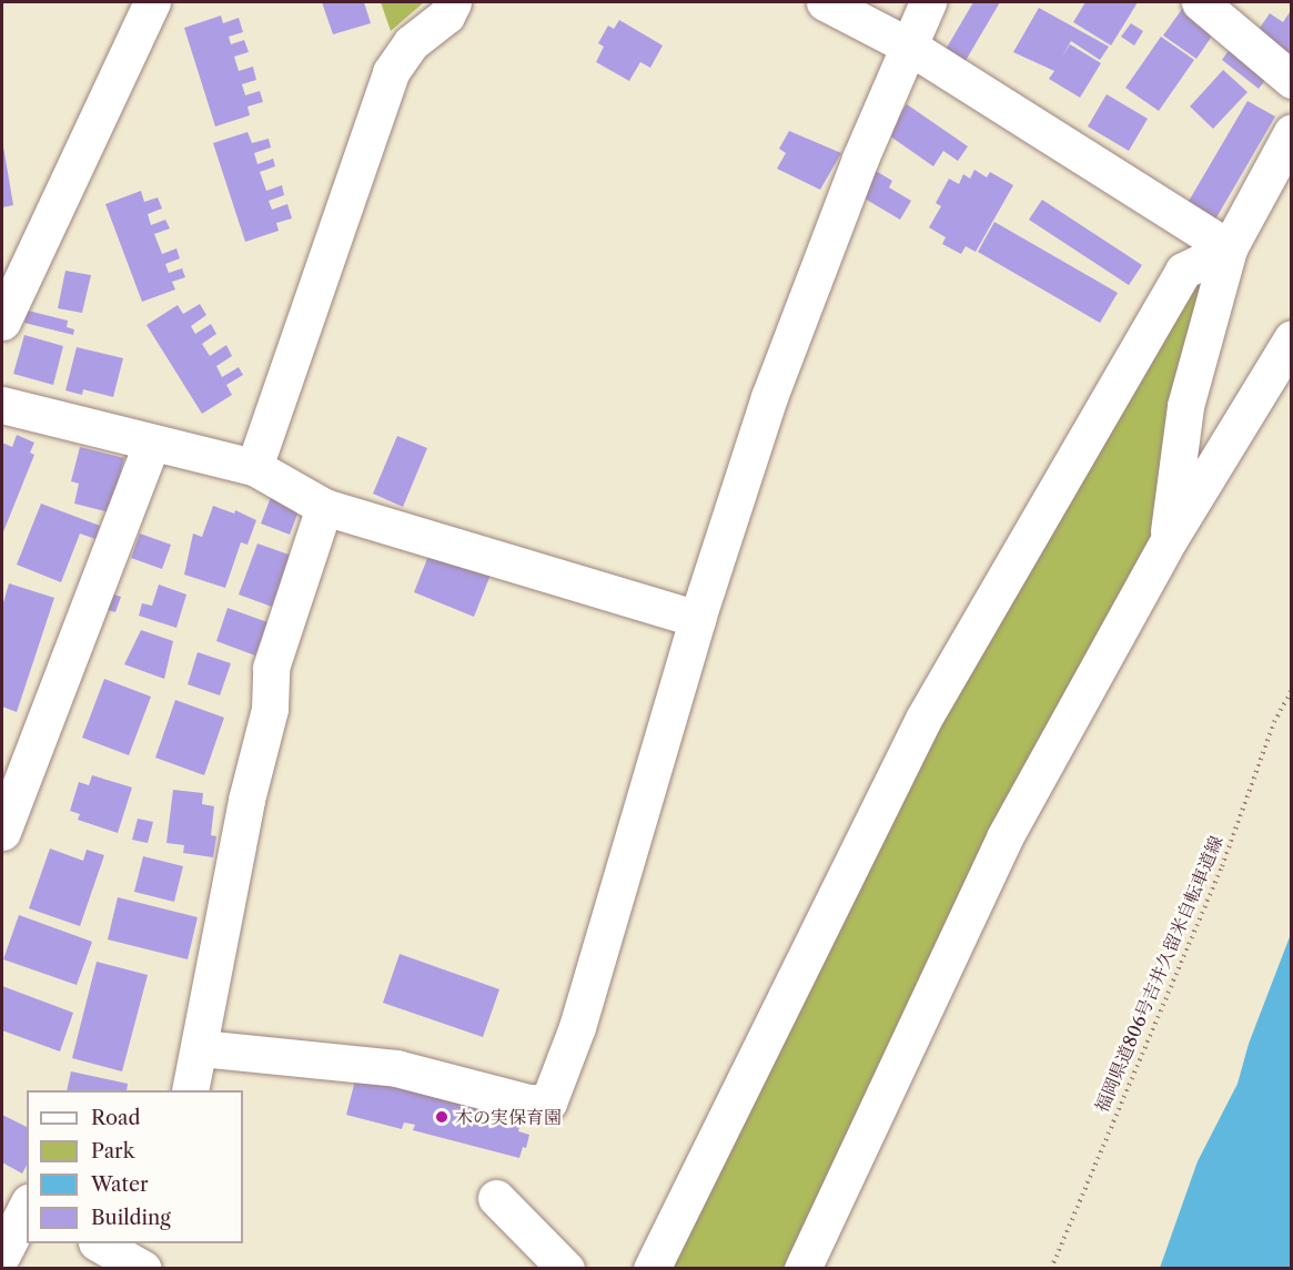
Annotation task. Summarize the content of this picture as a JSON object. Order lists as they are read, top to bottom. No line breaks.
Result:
{"streets":{"path":["福岡県道806号吉井久留米自転車道線"]},"places":["木の実保育園"],"legend":["Road","Park","Water","Building"]}
